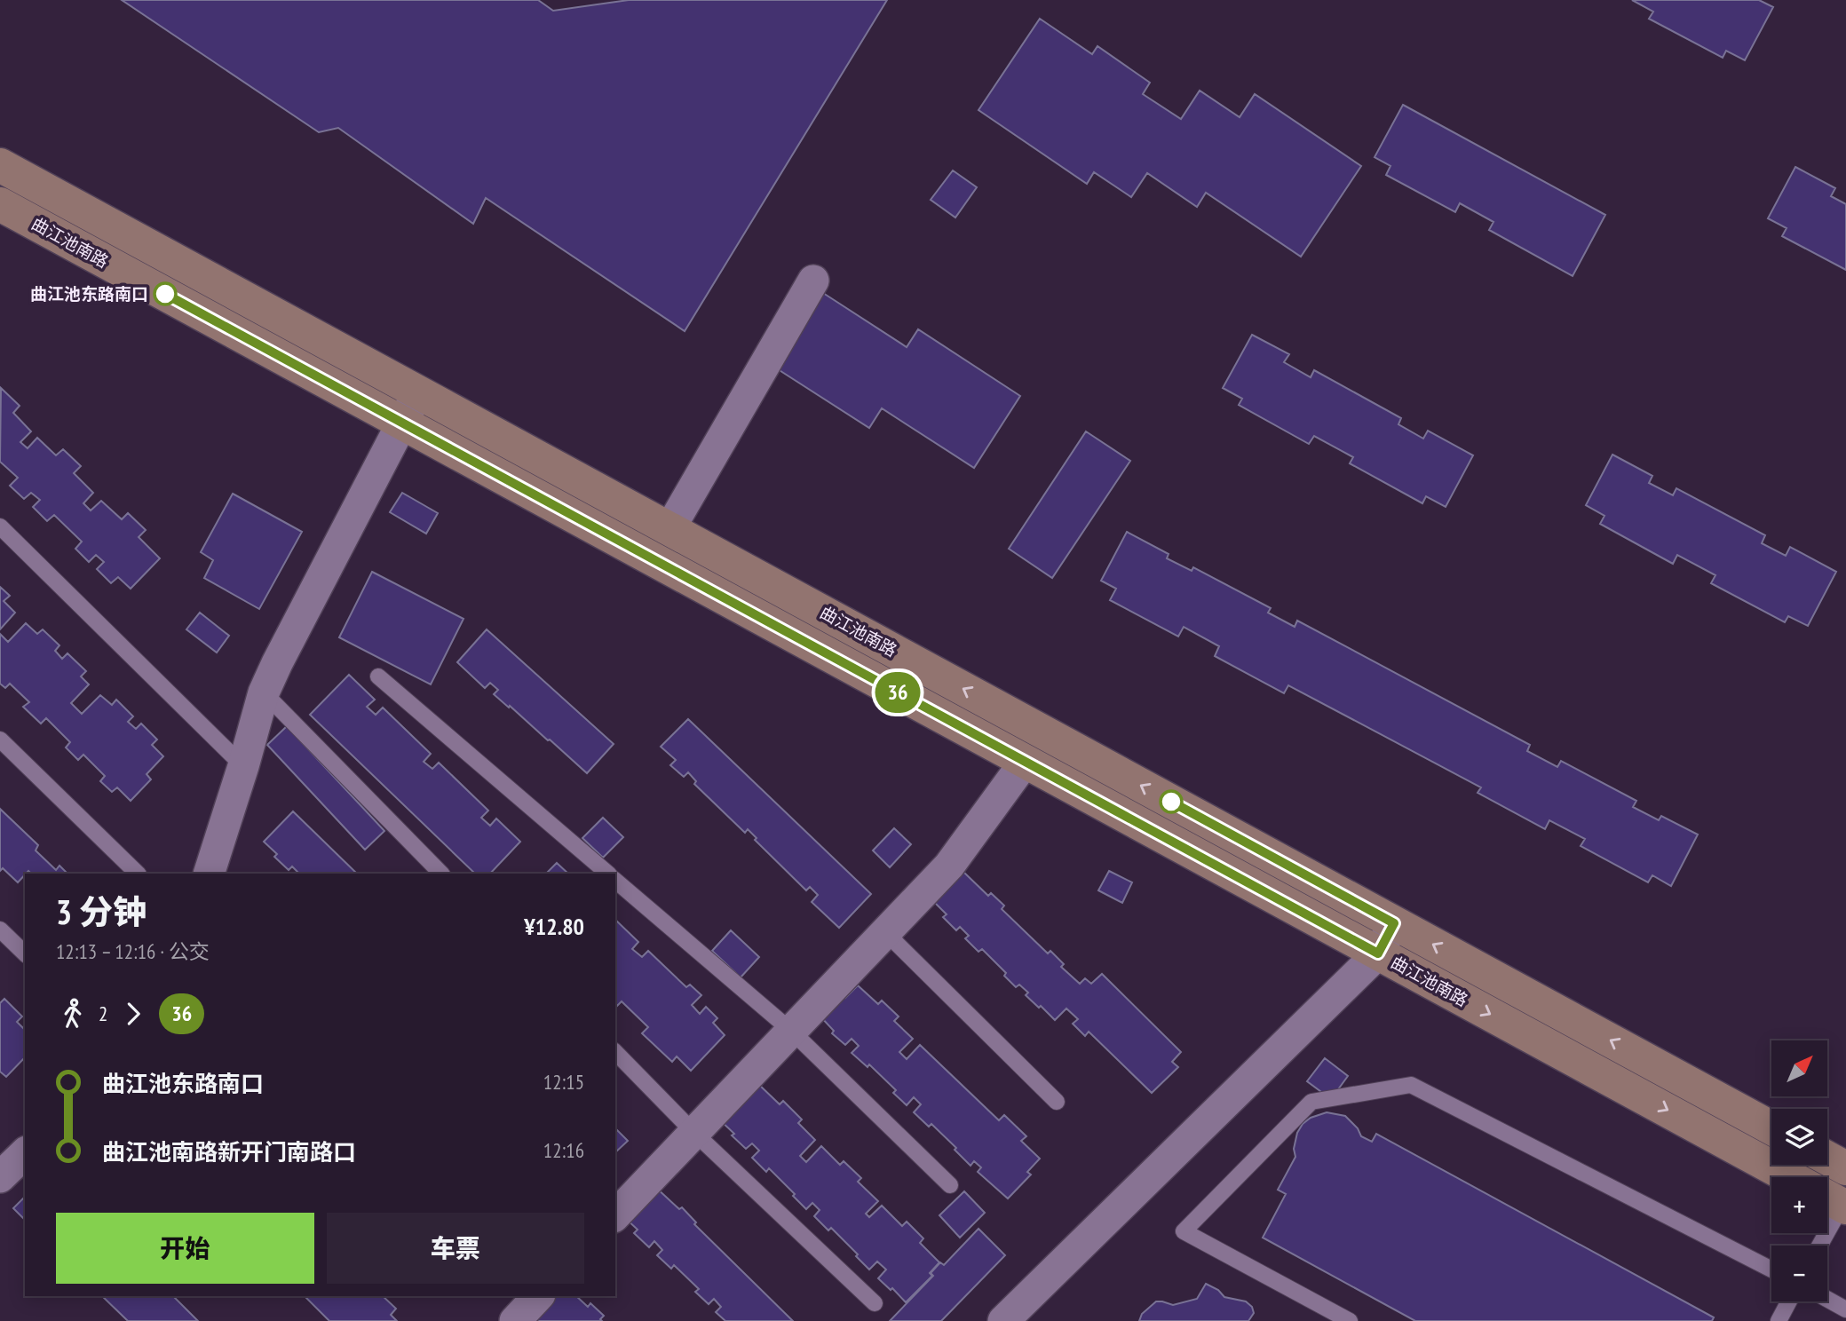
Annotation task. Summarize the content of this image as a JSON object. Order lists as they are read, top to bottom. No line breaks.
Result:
{"streets":{"main road":["曲江池南路"]},"places":["曲江池东路南口"],"lines":["bus line 36"],"north":"top right","page":{"on_map":"36","heading":["3 分钟","12:13 – 12:16 · 公交","¥12.80"],"legs":["2","36"],"map_buttons":["+","−"],"list":[{"name":"曲江池东路南口","value":"12:15"},{"name":"曲江池南路新开门南路口","value":"12:16"}],"buttons":["开始","车票"]}}
